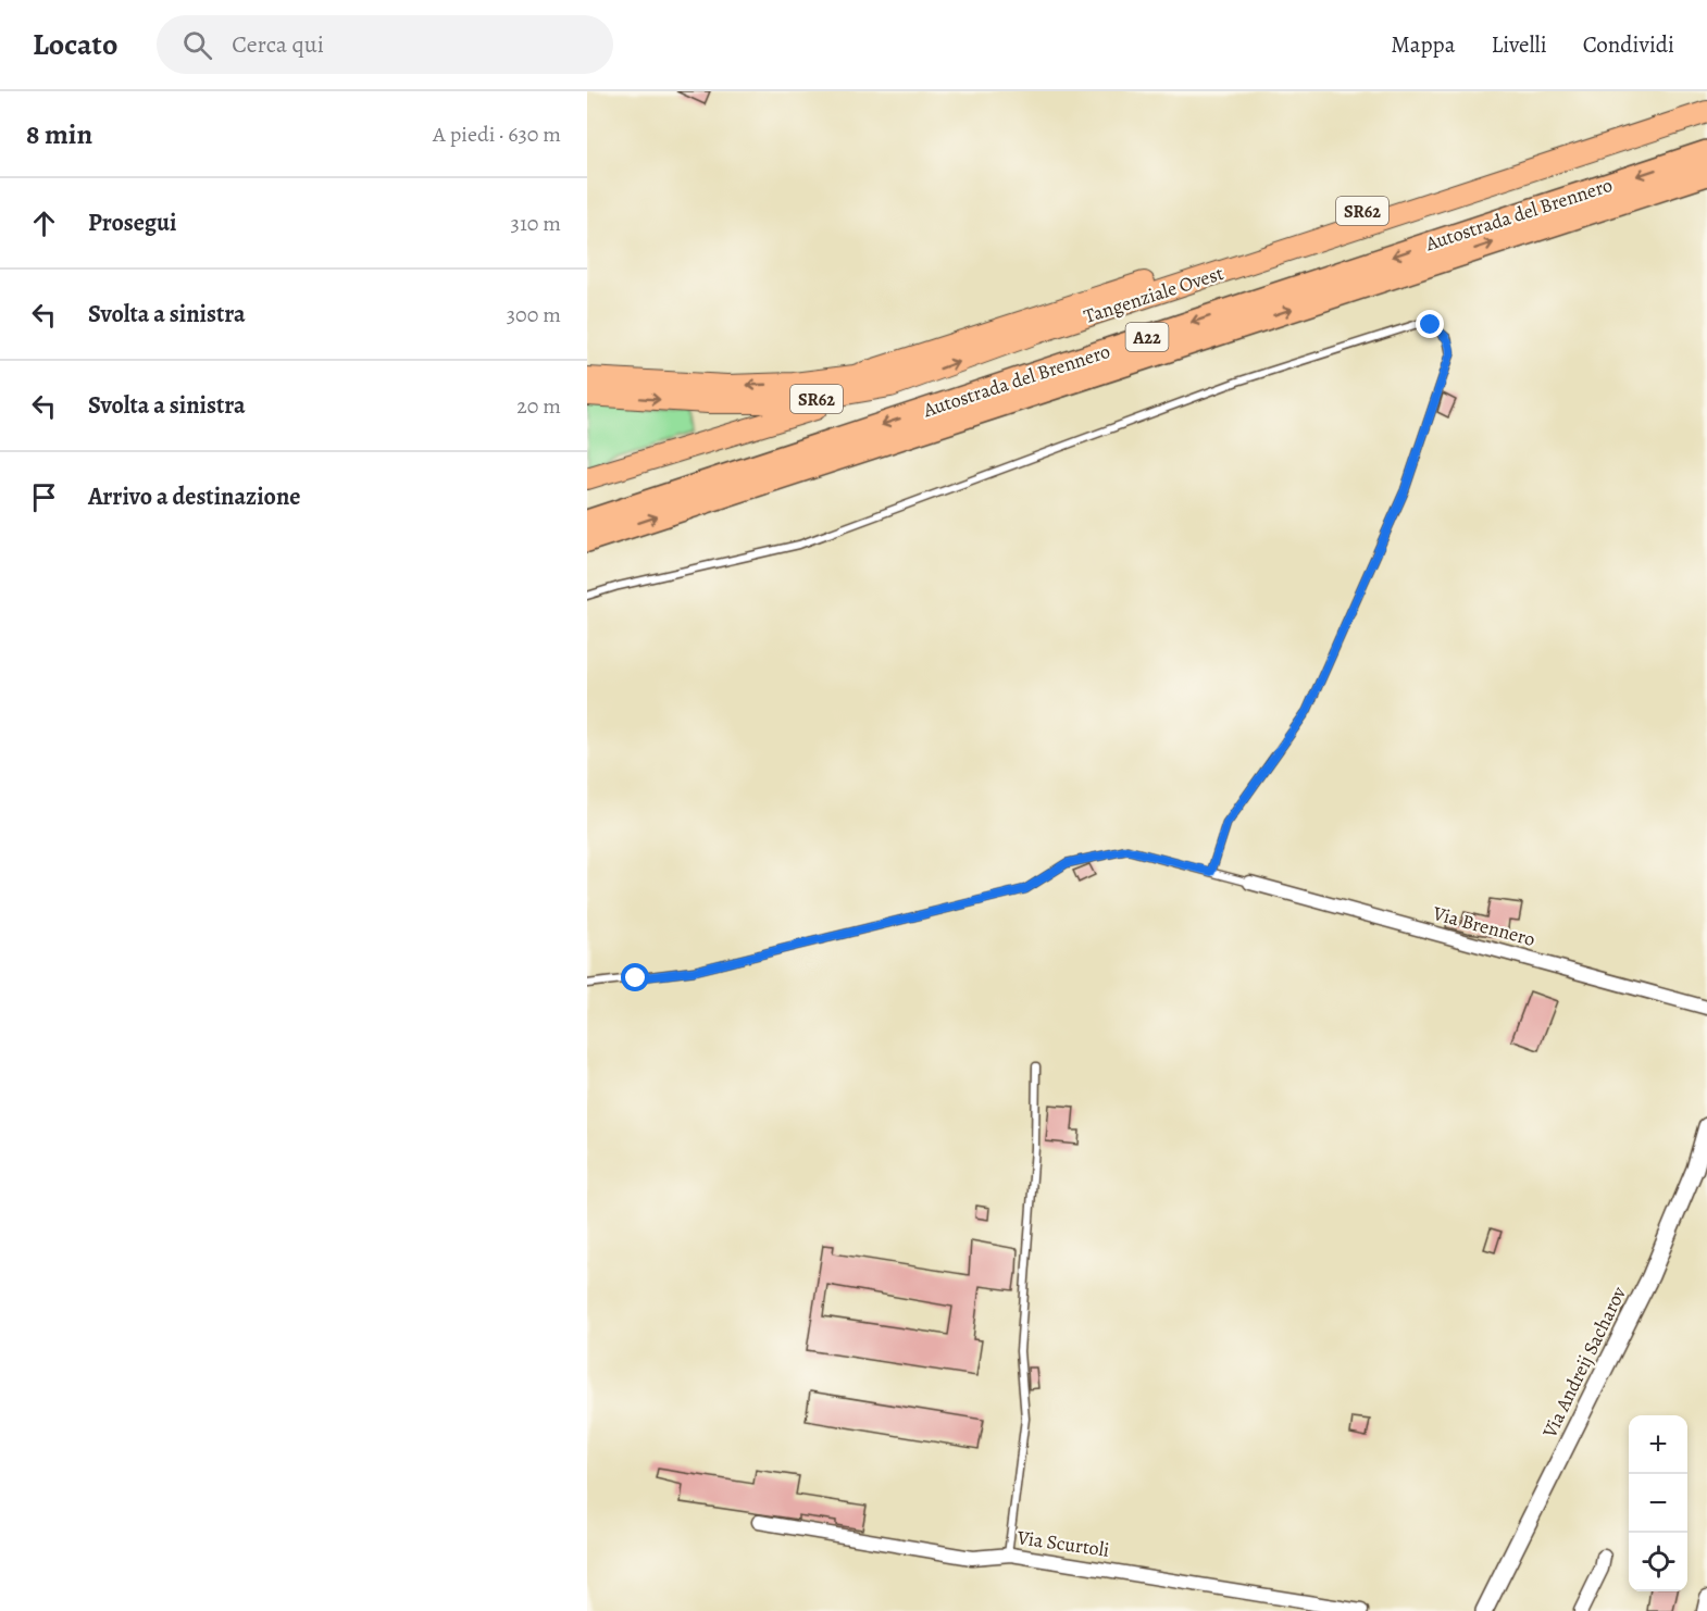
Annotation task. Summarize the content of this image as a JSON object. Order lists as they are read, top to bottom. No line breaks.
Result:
{"streets":{"highway":["SR62","Autostrada del Brennero","Tangenziale Ovest","A22"],"street":["Via Brennero","Via Andreij Sacharov","Via Scurtoli"]},"page":{"header":"Locato","search":"Cerca qui","nav":["Mappa","Livelli","Condividi"],"heading":["8 min","A piedi · 630 m"],"list":[["Prosegui","310 m"],["Svolta a sinistra","300 m"],["Svolta a sinistra","20 m"],"Arrivo a destinazione"],"map_buttons":["+","−"]}}
